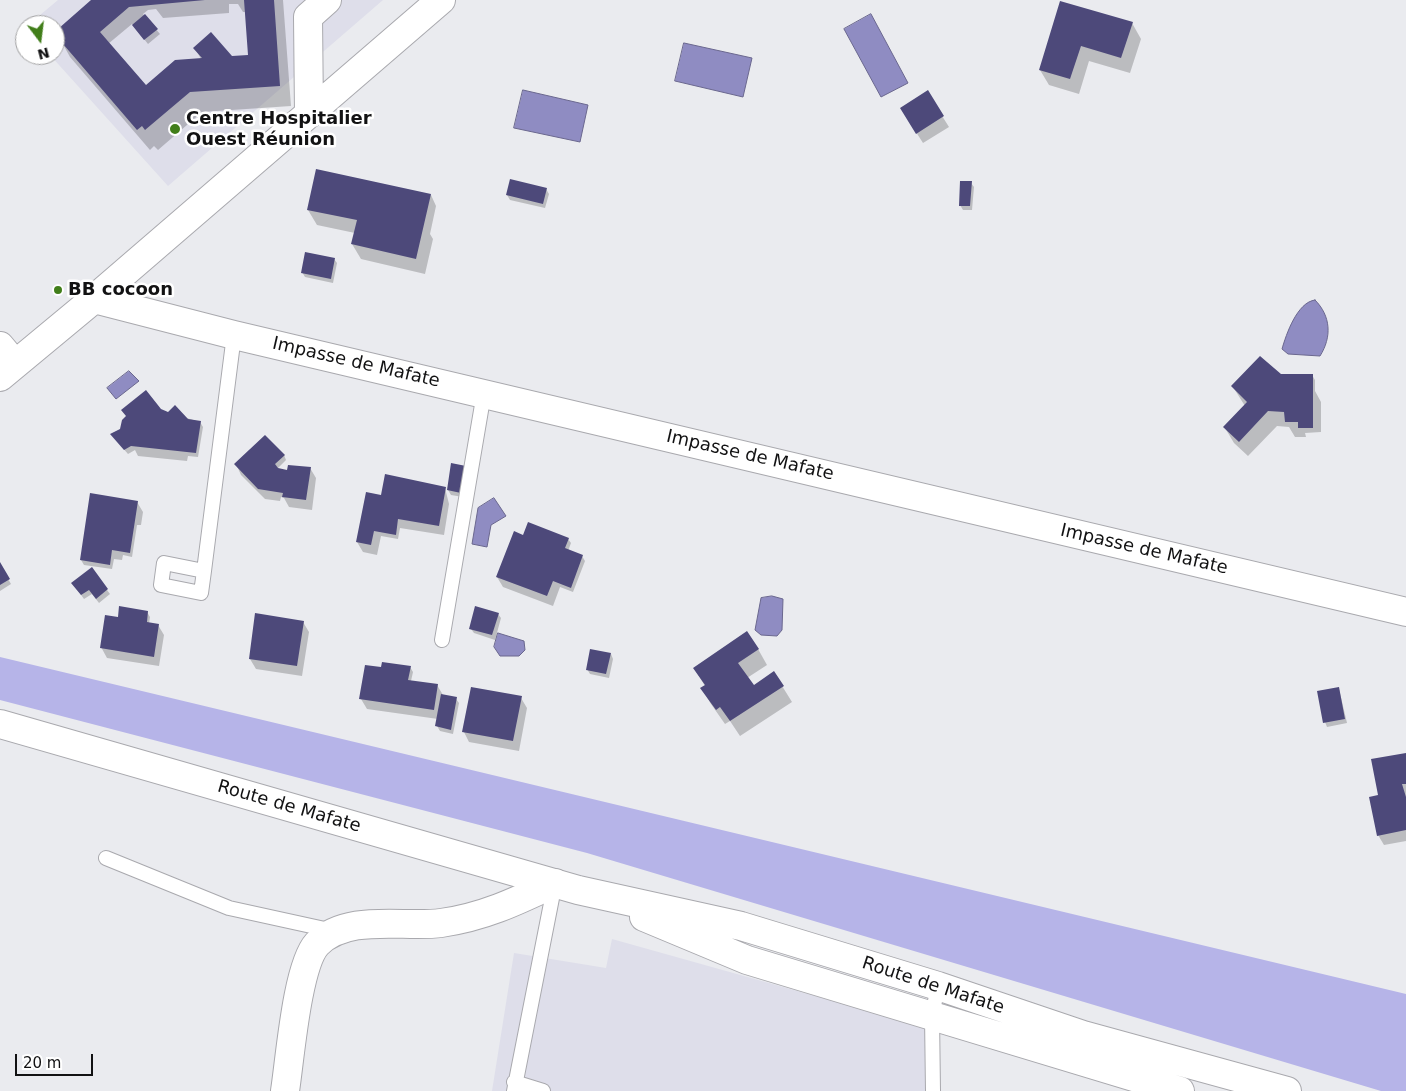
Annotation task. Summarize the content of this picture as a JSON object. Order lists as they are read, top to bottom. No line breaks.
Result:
{"streets":{"street":["Impasse de Mafate","Route de Mafate"]},"places":["Centre Hospitalier Ouest Réunion","BB cocoon"],"scale_bar":"20 m","north":"bottom"}
